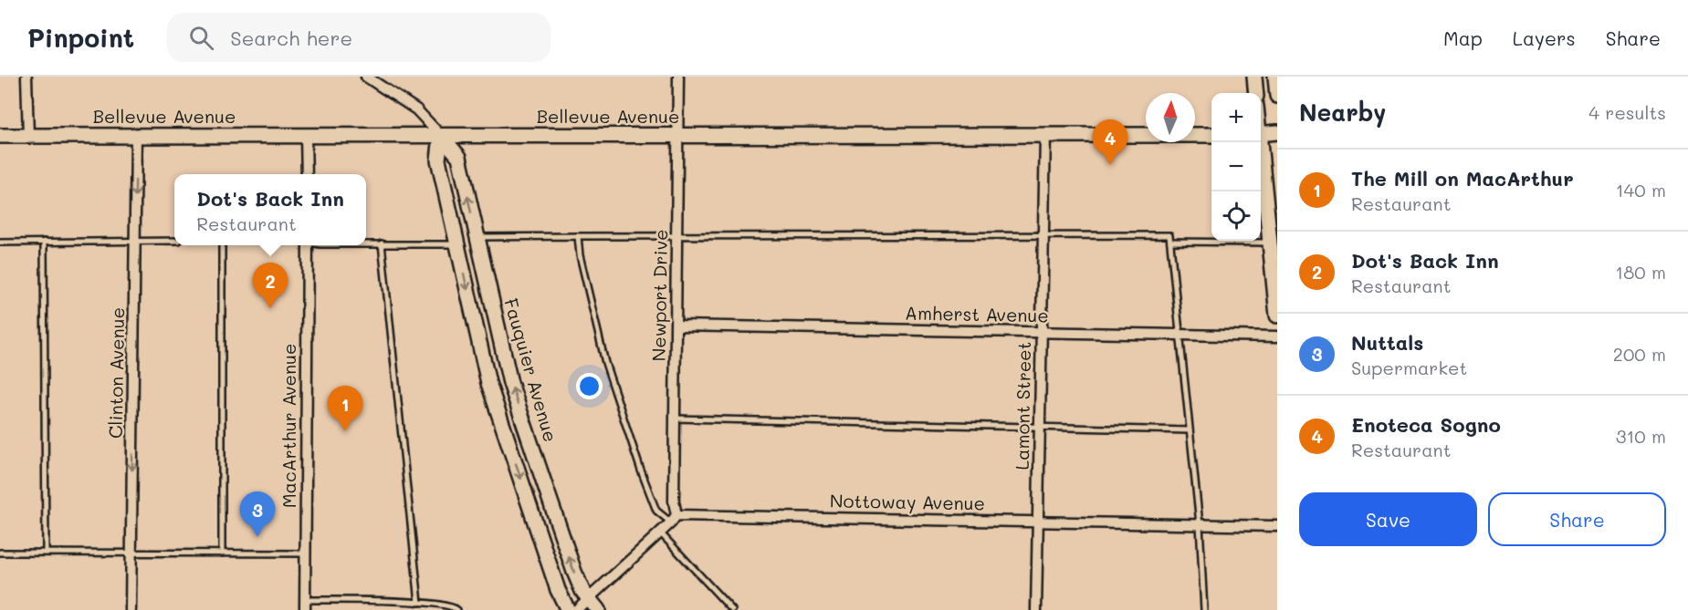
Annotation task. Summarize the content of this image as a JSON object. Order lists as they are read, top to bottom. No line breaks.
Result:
{"streets":{"street":["Bellevue Avenue","Newport Drive","Amherst Avenue","Fauquier Avenue","Clinton Avenue","Lamont Street","MacArthur Avenue","Nottoway Avenue"]},"crossings":[["Bellevue Avenue","Newport Drive"],["Bellevue Avenue","Fauquier Avenue"],["Bellevue Avenue","Clinton Avenue"],["Bellevue Avenue","Lamont Street"],["Newport Drive","Amherst Avenue"],["Newport Drive","Nottoway Avenue"],["Amherst Avenue","Lamont Street"],["Lamont Street","Nottoway Avenue"]],"one_way":["Clinton Avenue"],"north":"top","page":{"header":"Pinpoint","search":"Search here","nav":["Map","Layers","Share"],"heading":["Nearby","4 results"],"map_buttons":["+","−"],"pins":["4","2","1","3"],"list":[{"mark":"1","name":"The Mill on MacArthur","note":"Restaurant","value":"140 m"},{"mark":"2","name":"Dot's Back Inn","note":"Restaurant","value":"180 m"},{"mark":"3","name":"Nuttals","note":"Supermarket","value":"200 m"},{"mark":"4","name":"Enoteca Sogno","note":"Restaurant","value":"310 m"}],"popup":["Dot's Back Inn","Restaurant"],"buttons":["Save","Share"]}}
